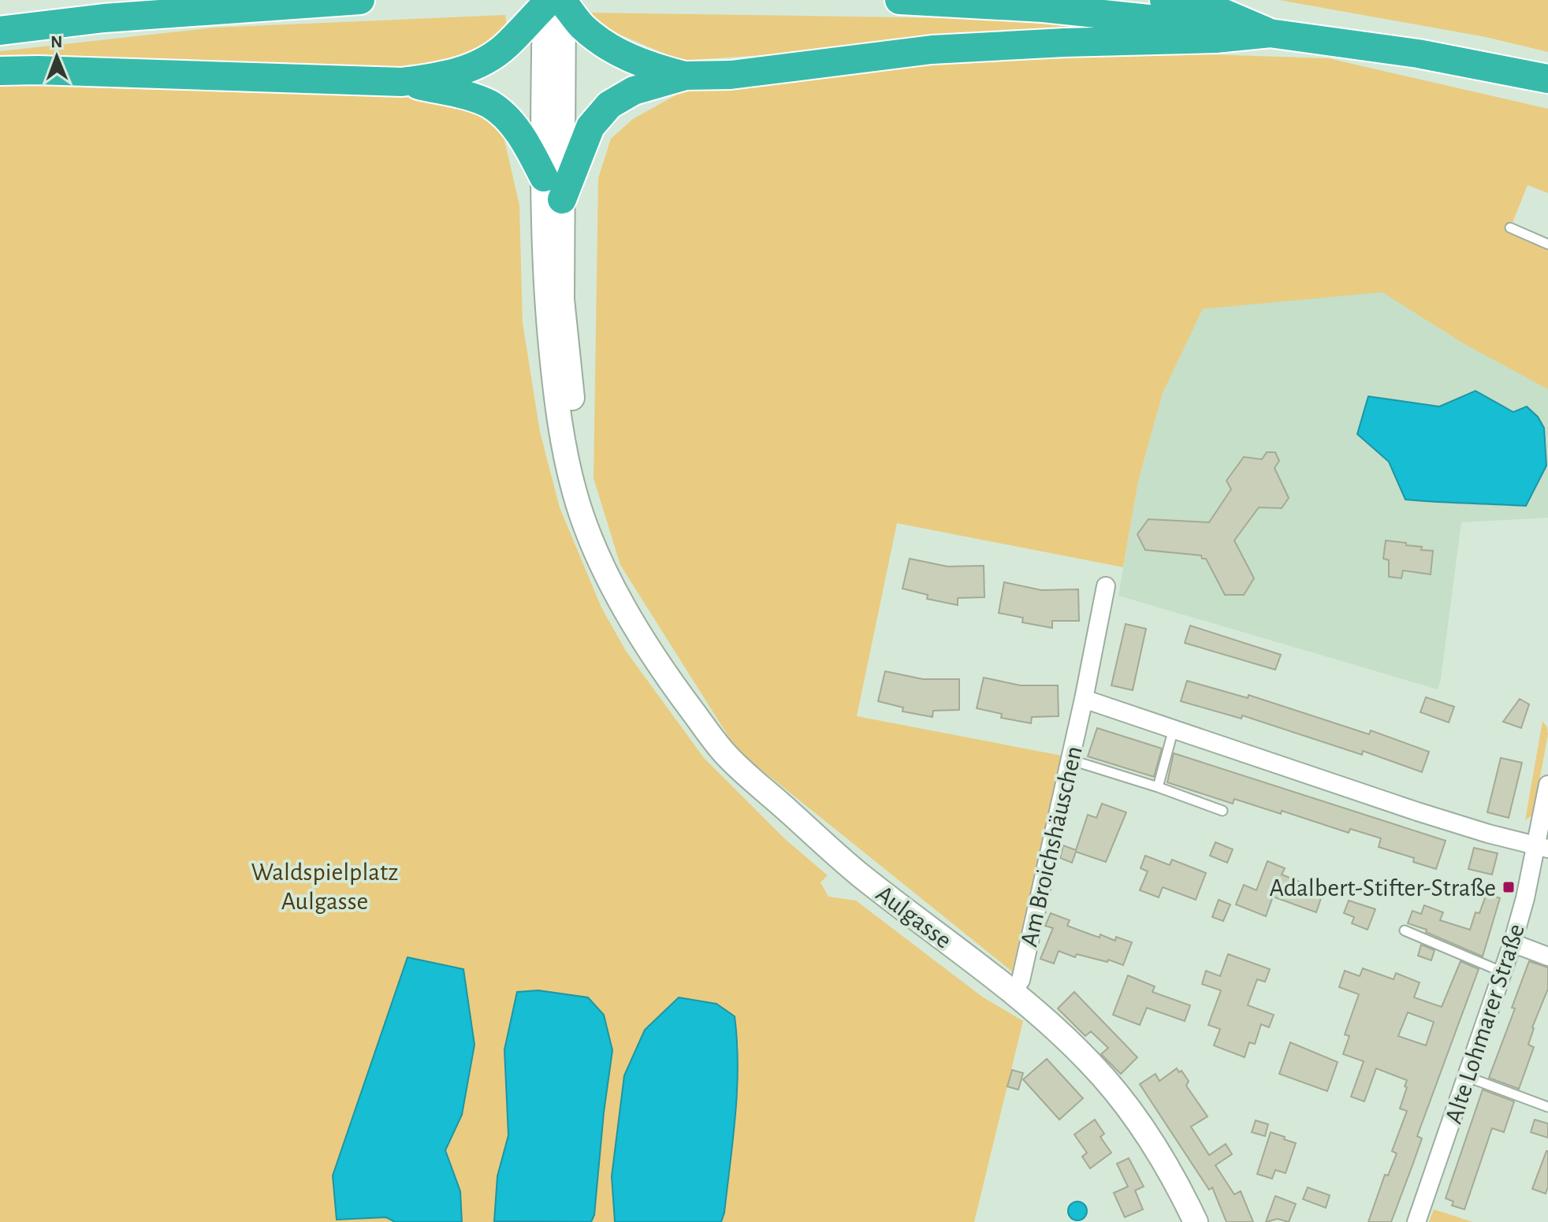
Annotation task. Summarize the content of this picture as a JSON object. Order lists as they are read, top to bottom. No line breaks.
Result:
{"streets":{"main road":["Aulgasse"],"street":["Am Broichshäuschen","Alte Lohmarer Straße"]},"crossings":[["Am Broichshäuschen","Aulgasse"]],"parks":["Waldspielplatz Aulgasse"],"places":{"transit":["Adalbert-Stifter-Straße"]},"north":"top"}
